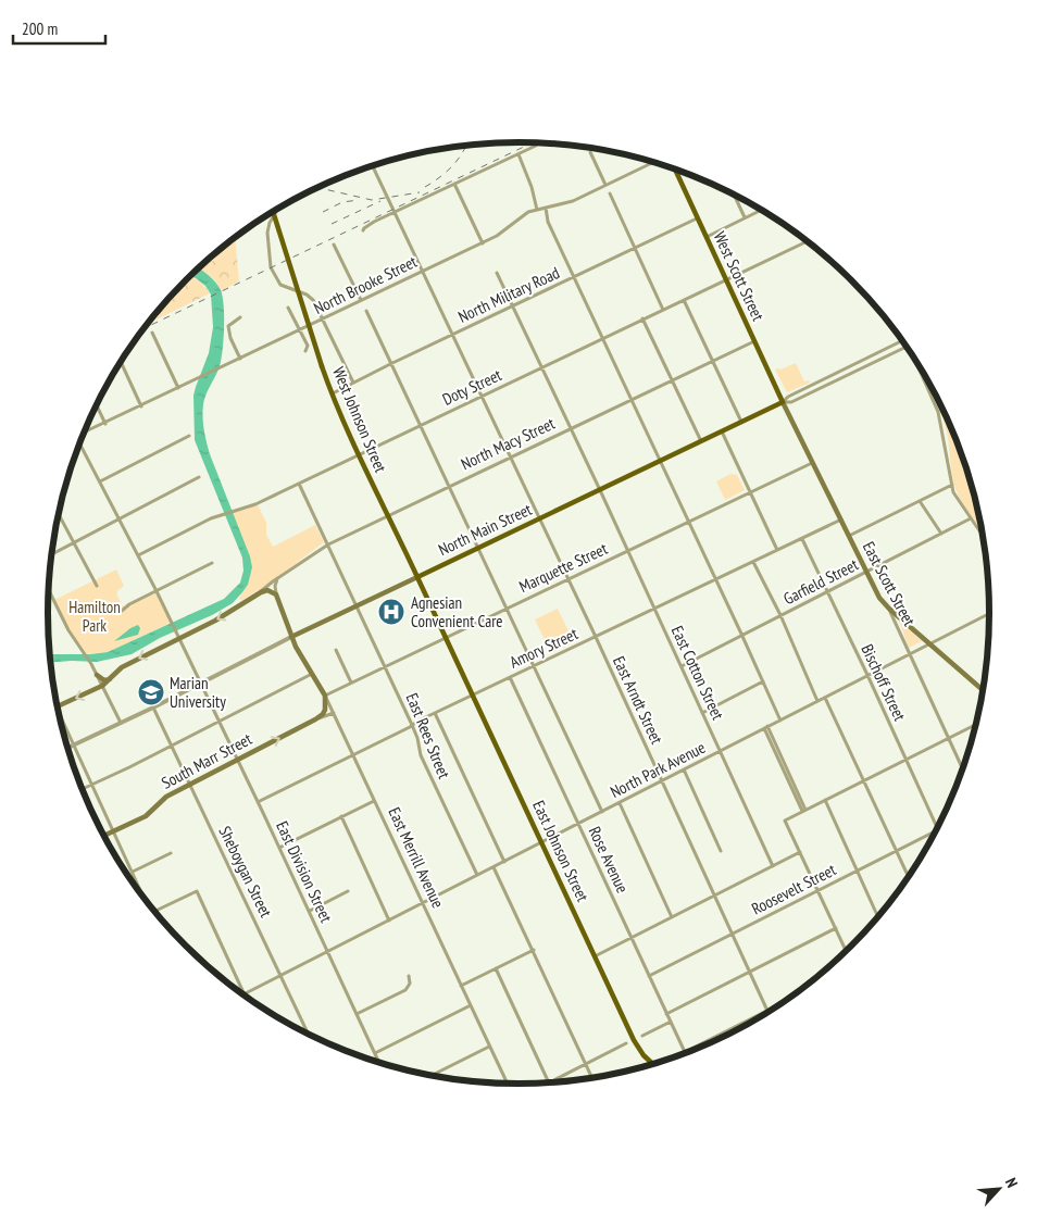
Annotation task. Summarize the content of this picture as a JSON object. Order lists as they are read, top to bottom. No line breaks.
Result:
{"streets":{"main road":["West Scott Street","West Johnson Street","North Macy Street","North Main Street","East Scott Street","South Marr Street","East Johnson Street","East Merrill Avenue"],"street":["North Brooke Street","North Military Road","Doty Street","Marquette Street","Garfield Street","Amory Street","East Cotton Street","Bischoff Street","East Arndt Street","East Rees Street","North Park Avenue","Rose Avenue","Sheboygan Street","East Division Street","Roosevelt Street"]},"crossings":[["West Scott Street","North Military Road"],["West Scott Street","Doty Street"],["West Scott Street","North Macy Street"],["West Scott Street","North Main Street"],["West Scott Street","East Scott Street"],["North Brooke Street","East Arndt Street"],["North Military Road","West Johnson Street"],["North Military Road","East Cotton Street"],["North Military Road","East Arndt Street"],["Doty Street","West Johnson Street"],["Doty Street","East Cotton Street"],["Doty Street","East Arndt Street"],["Doty Street","East Rees Street"],["Doty Street","East Division Street"],["West Johnson Street","North Macy Street"],["West Johnson Street","North Main Street"],["West Johnson Street","Marquette Street"],["West Johnson Street","East Johnson Street"],["North Macy Street","East Cotton Street"],["North Macy Street","East Arndt Street"],["North Macy Street","East Rees Street"],["North Macy Street","East Division Street"],["North Main Street","East Scott Street"],["North Main Street","East Cotton Street"],["North Main Street","East Arndt Street"],["North Main Street","East Rees Street"],["North Main Street","East Merrill Avenue"],["North Main Street","Sheboygan Street"],["North Main Street","East Division Street"],["Marquette Street","East Scott Street"],["Marquette Street","East Cotton Street"],["Marquette Street","East Arndt Street"],["Marquette Street","East Rees Street"],["Marquette Street","East Johnson Street"],["Marquette Street","East Merrill Avenue"],["Garfield Street","East Scott Street"],["Garfield Street","East Cotton Street"],["Garfield Street","Bischoff Street"],["East Scott Street","Amory Street"],["East Scott Street","North Park Avenue"],["Amory Street","East Cotton Street"],["Amory Street","Bischoff Street"],["Amory Street","East Arndt Street"],["Amory Street","East Rees Street"],["Amory Street","East Johnson Street"],["Amory Street","East Merrill Avenue"],["Amory Street","Rose Avenue"],["Amory Street","East Division Street"],["East Cotton Street","North Park Avenue"],["Bischoff Street","North Park Avenue"],["Bischoff Street","Roosevelt Street"],["East Arndt Street","North Park Avenue"],["East Arndt Street","Rose Avenue"],["East Arndt Street","Roosevelt Street"],["East Rees Street","North Park Avenue"],["South Marr Street","East Merrill Avenue"],["South Marr Street","Sheboygan Street"],["South Marr Street","East Division Street"],["North Park Avenue","East Johnson Street"],["North Park Avenue","East Merrill Avenue"],["North Park Avenue","Rose Avenue"],["North Park Avenue","Sheboygan Street"],["North Park Avenue","East Division Street"],["Rose Avenue","Roosevelt Street"]],"parks":["Hamilton Park"],"places":{"hospital":["Agnesian Convenient Care"],"school or university":["Marian University"]},"scale_bar":"200 m","north":"top right"}
